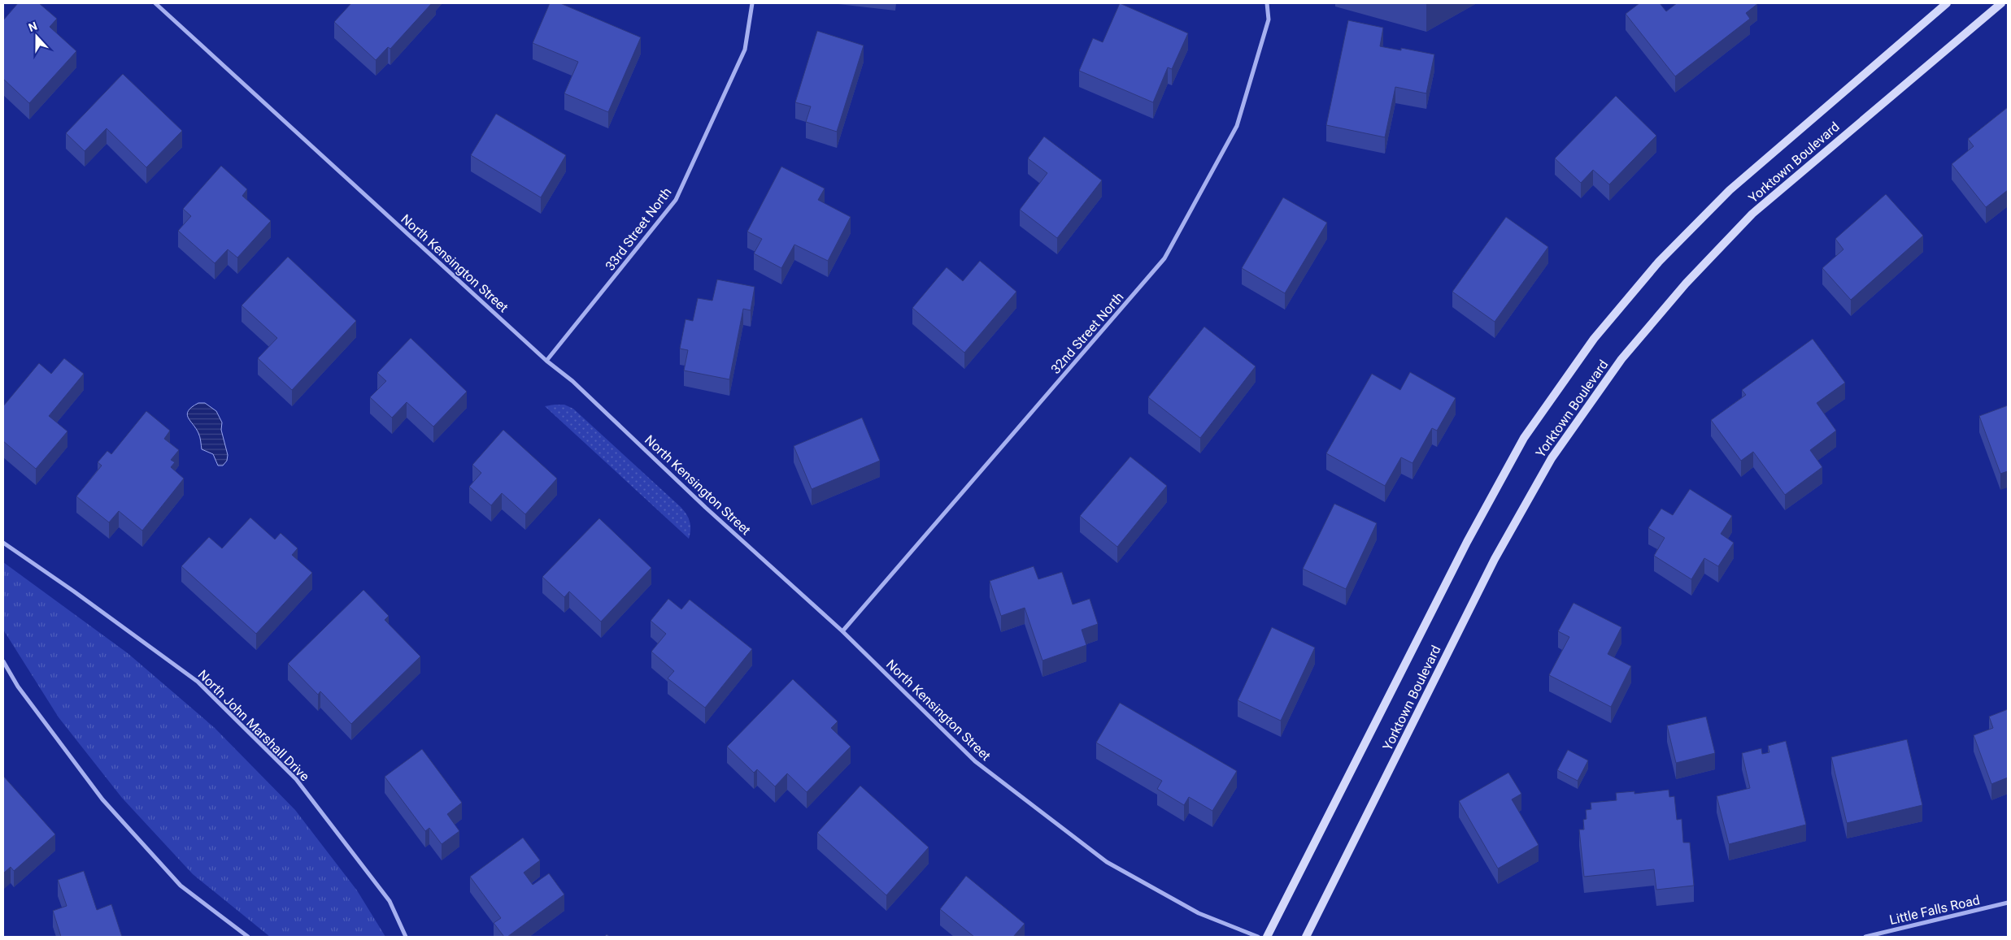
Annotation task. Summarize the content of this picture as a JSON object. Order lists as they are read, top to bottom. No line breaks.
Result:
{"streets":{"street":["Yorktown Boulevard","33rd Street North","North Kensington Street","32nd Street North","North John Marshall Drive","Little Falls Road"]},"crossings":[["33rd Street North","North Kensington Street"],["North Kensington Street","32nd Street North"]],"north":"top"}
